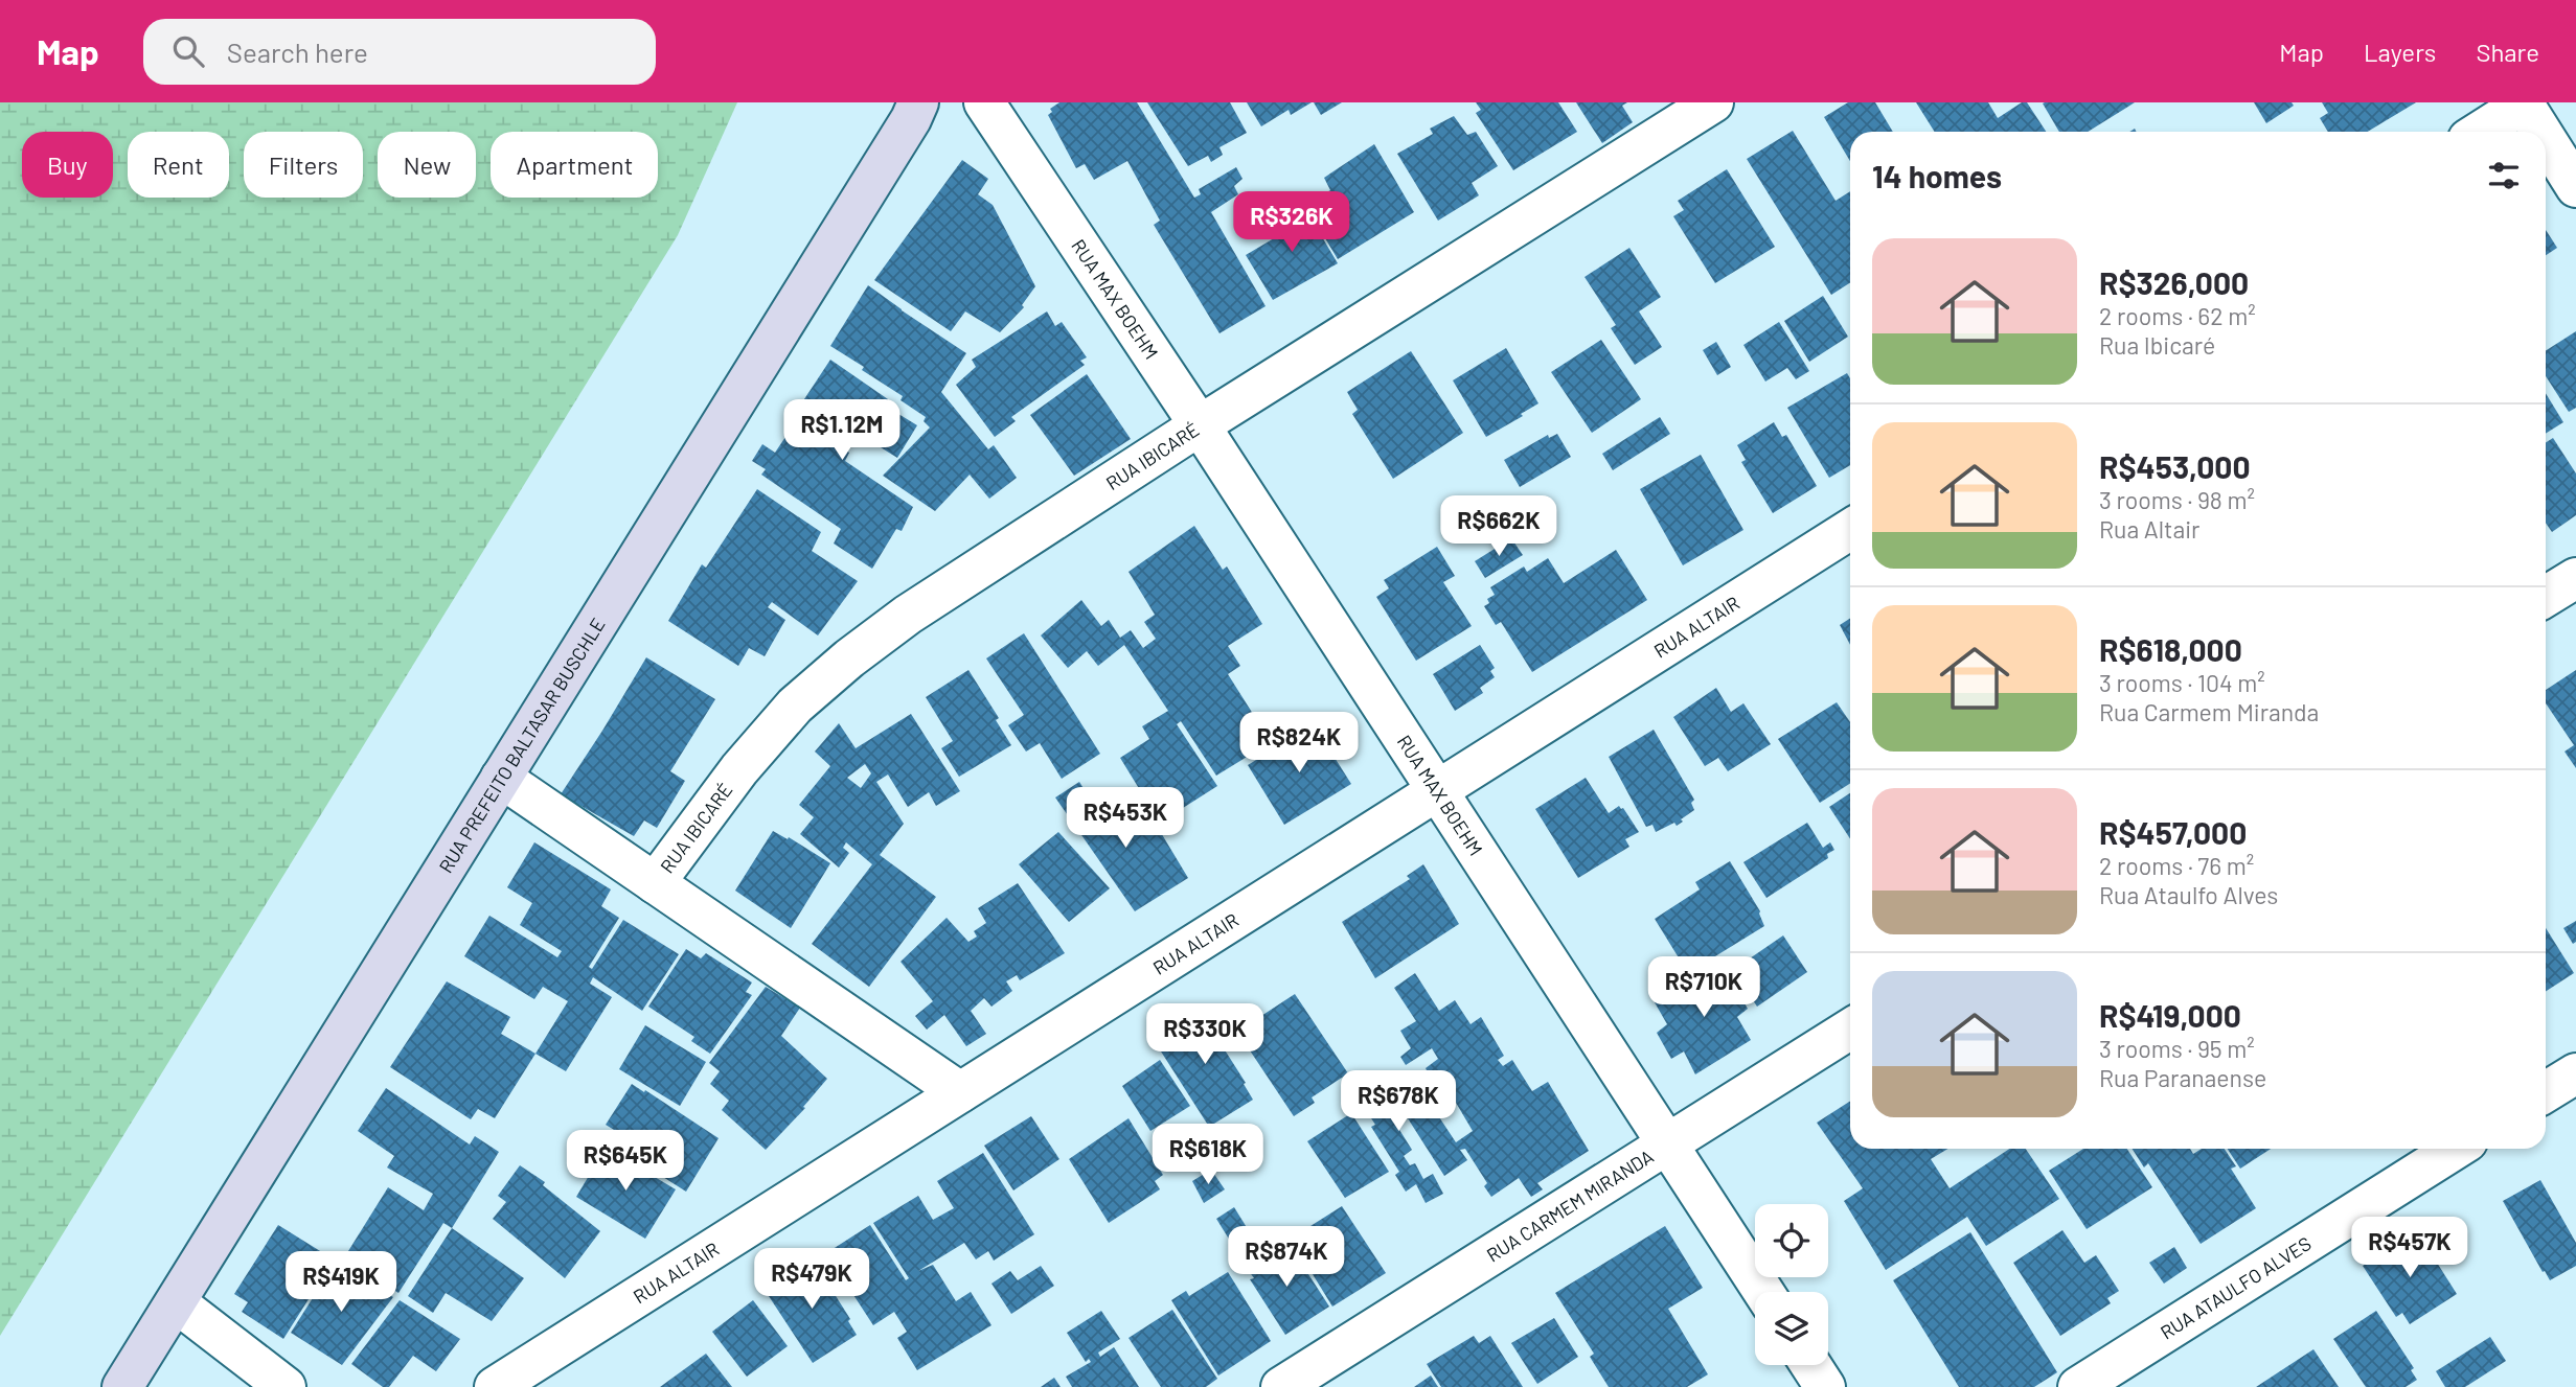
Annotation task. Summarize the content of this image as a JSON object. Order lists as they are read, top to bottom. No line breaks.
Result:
{"streets":{"main road":["RUA PREFEITO BALTASAR BUSCHLE"],"street":["RUA MAX BOEHM","RUA IBICARÉ","RUA ALTAIR","RUA CARMEM MIRANDA","RUA ATAULFO ALVES"]},"crossings":[["RUA MAX BOEHM","RUA IBICARÉ"],["RUA MAX BOEHM","RUA ALTAIR"],["RUA MAX BOEHM","RUA CARMEM MIRANDA"]],"page":{"header":"Map","search":"Search here","nav":["Map","Layers","Share"],"chip":["Buy","Rent","Filters","New","Apartment"],"heading":"14 homes","price":["R$326K","R$1.12M","R$662K","R$824K","R$453K","R$710K","R$330K","R$678K","R$618K","R$645K","R$457K","R$874K","R$479K","R$419K"],"list":[{"name":"R$326,000","note":"2 rooms · 62 m² · Rua Ibicaré"},{"name":"R$453,000","note":"3 rooms · 98 m² · Rua Altair"},{"name":"R$618,000","note":"3 rooms · 104 m² · Rua Carmem Miranda"},{"name":"R$457,000","note":"2 rooms · 76 m² · Rua Ataulfo Alves"},{"name":"R$419,000","note":"3 rooms · 95 m² · Rua Paranaense"}]}}
